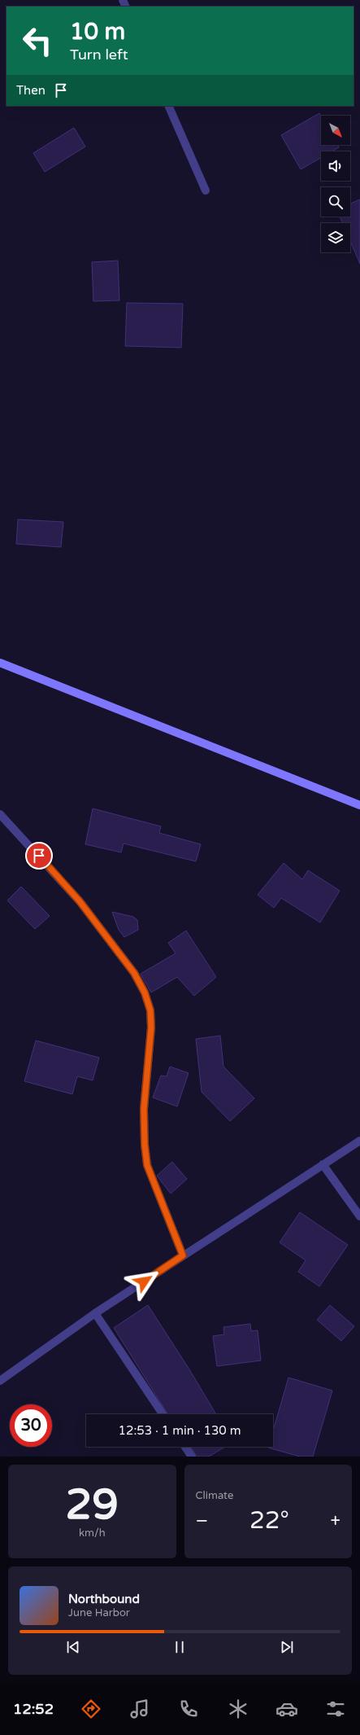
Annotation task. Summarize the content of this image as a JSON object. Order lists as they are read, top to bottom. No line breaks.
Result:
{"north":"bottom right","page":{"turn":["10 m","Turn left"],"then":"Then","limit":"30","trip":"12:53 · 1 min · 130 m","tile":[["29","km/h"],"Climate"],"heat":["−","22°","+"],"song":["Northbound","June Harbor"],"tabs":"12:52"}}
